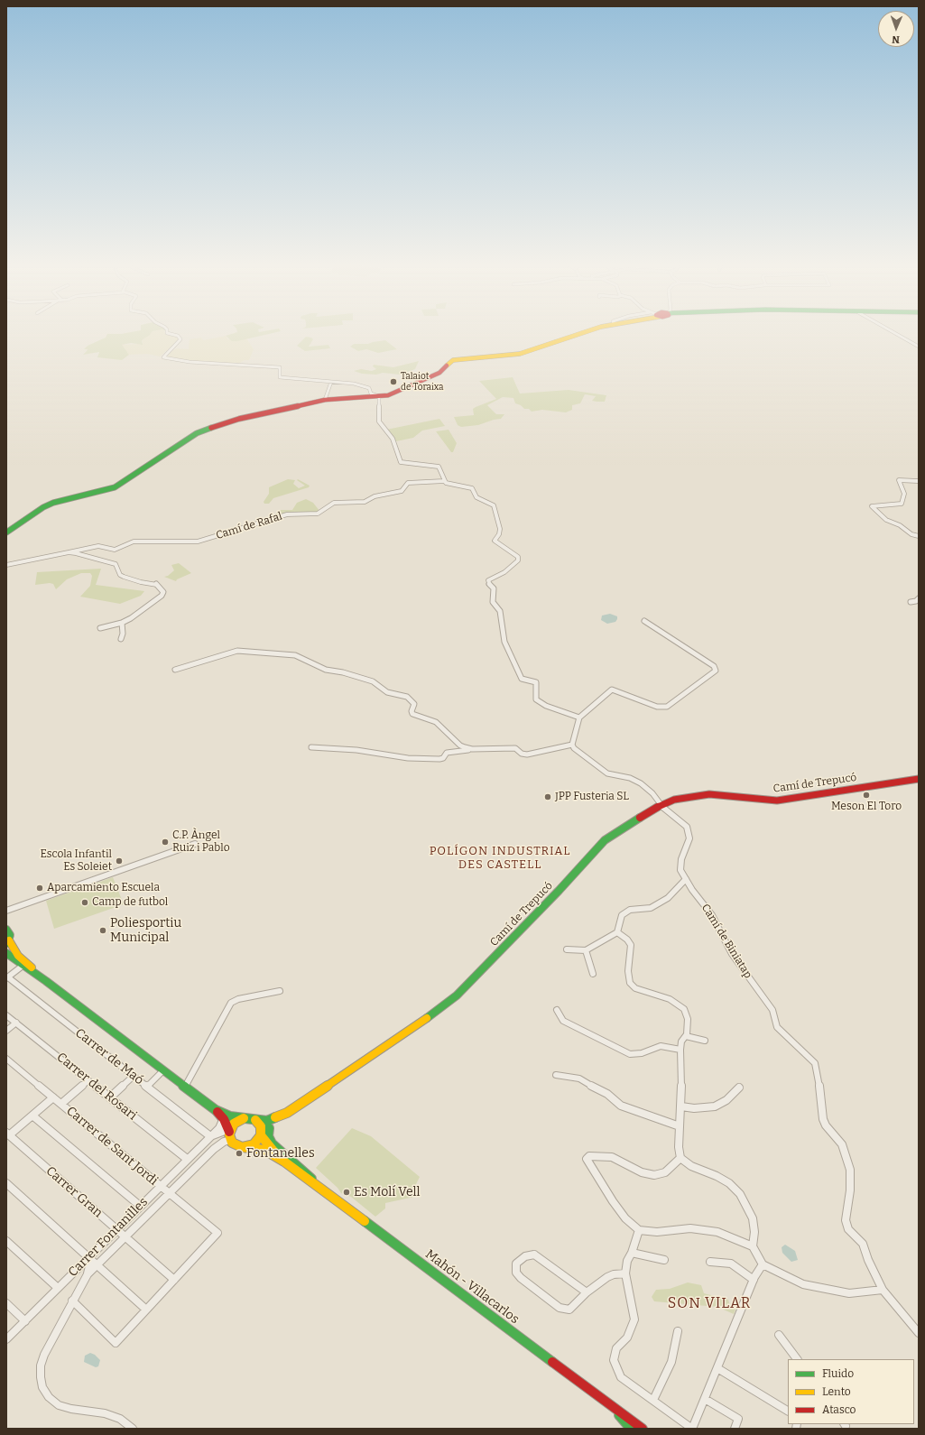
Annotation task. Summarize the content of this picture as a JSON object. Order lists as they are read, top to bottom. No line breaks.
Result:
{"streets":{"main road":["Camí de Trepucó","Mahón - Villacarlos"],"street":["Camí de Rafal","Camí de Biniatap","Carrer de Maó","Carrer del Rosari","Carrer de Sant Jordi","Carrer Gran","Carrer Fontanilles"]},"crossings":[["Camí de Trepucó","Camí de Biniatap"],["Carrer de Maó","Carrer Fontanilles"],["Carrer del Rosari","Carrer Fontanilles"],["Carrer de Sant Jordi","Carrer Gran"],["Carrer de Sant Jordi","Carrer Fontanilles"],["Carrer Gran","Carrer Fontanilles"],["Carrer Fontanilles","Mahón - Villacarlos"]],"districts":["POLÍGON INDUSTRIAL DES CASTELL","SON VILAR"],"places":["Talaiot de Toraixa","Meson El Toro","JPP Fusteria SL","C.P. Àngel Ruiz i Pablo","Escola Infantil Es Soleiet","Aparcamiento Escuela","Camp de futbol","Poliesportiu Municipal","Fontanelles","Es Molí Vell"],"legend":["Fluido","Lento","Atasco"],"north":"bottom"}
